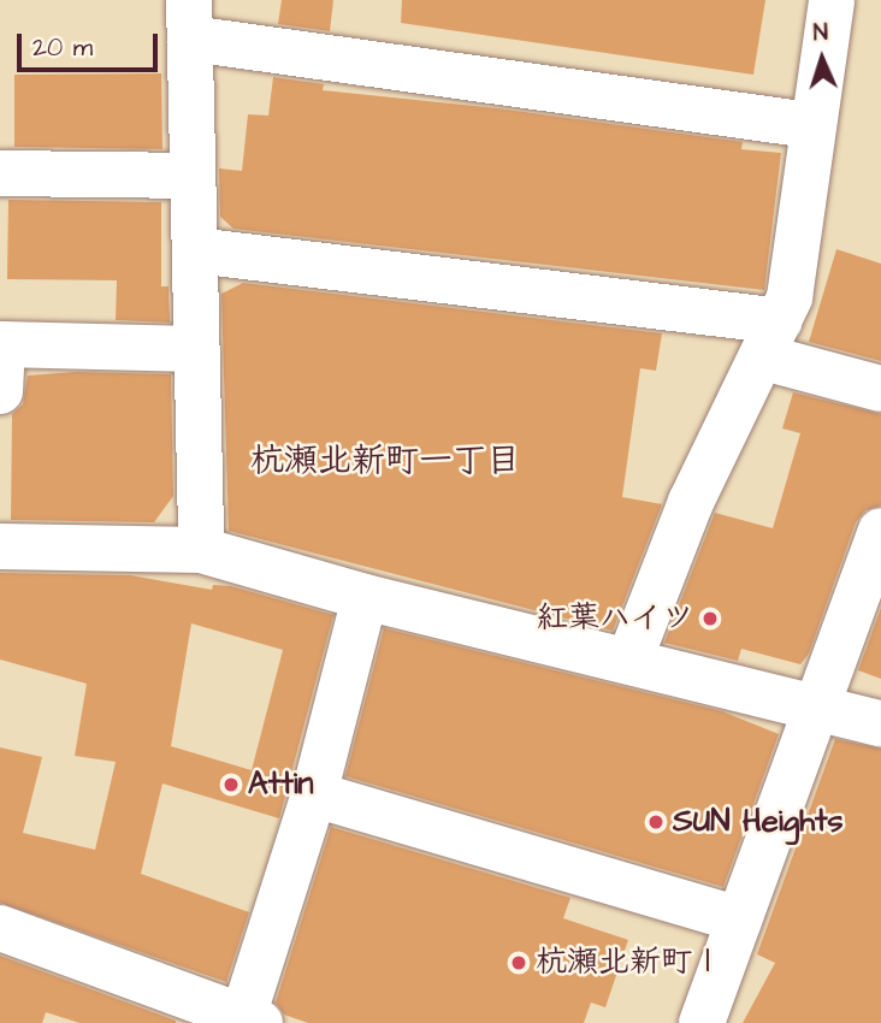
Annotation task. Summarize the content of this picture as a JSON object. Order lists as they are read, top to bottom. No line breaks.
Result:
{"districts":["杭瀬北新町一丁目"],"places":["紅葉ハイツ","Attin","SUN Heights","杭瀬北新町Ⅰ"],"scale_bar":"20 m","north":"top"}
